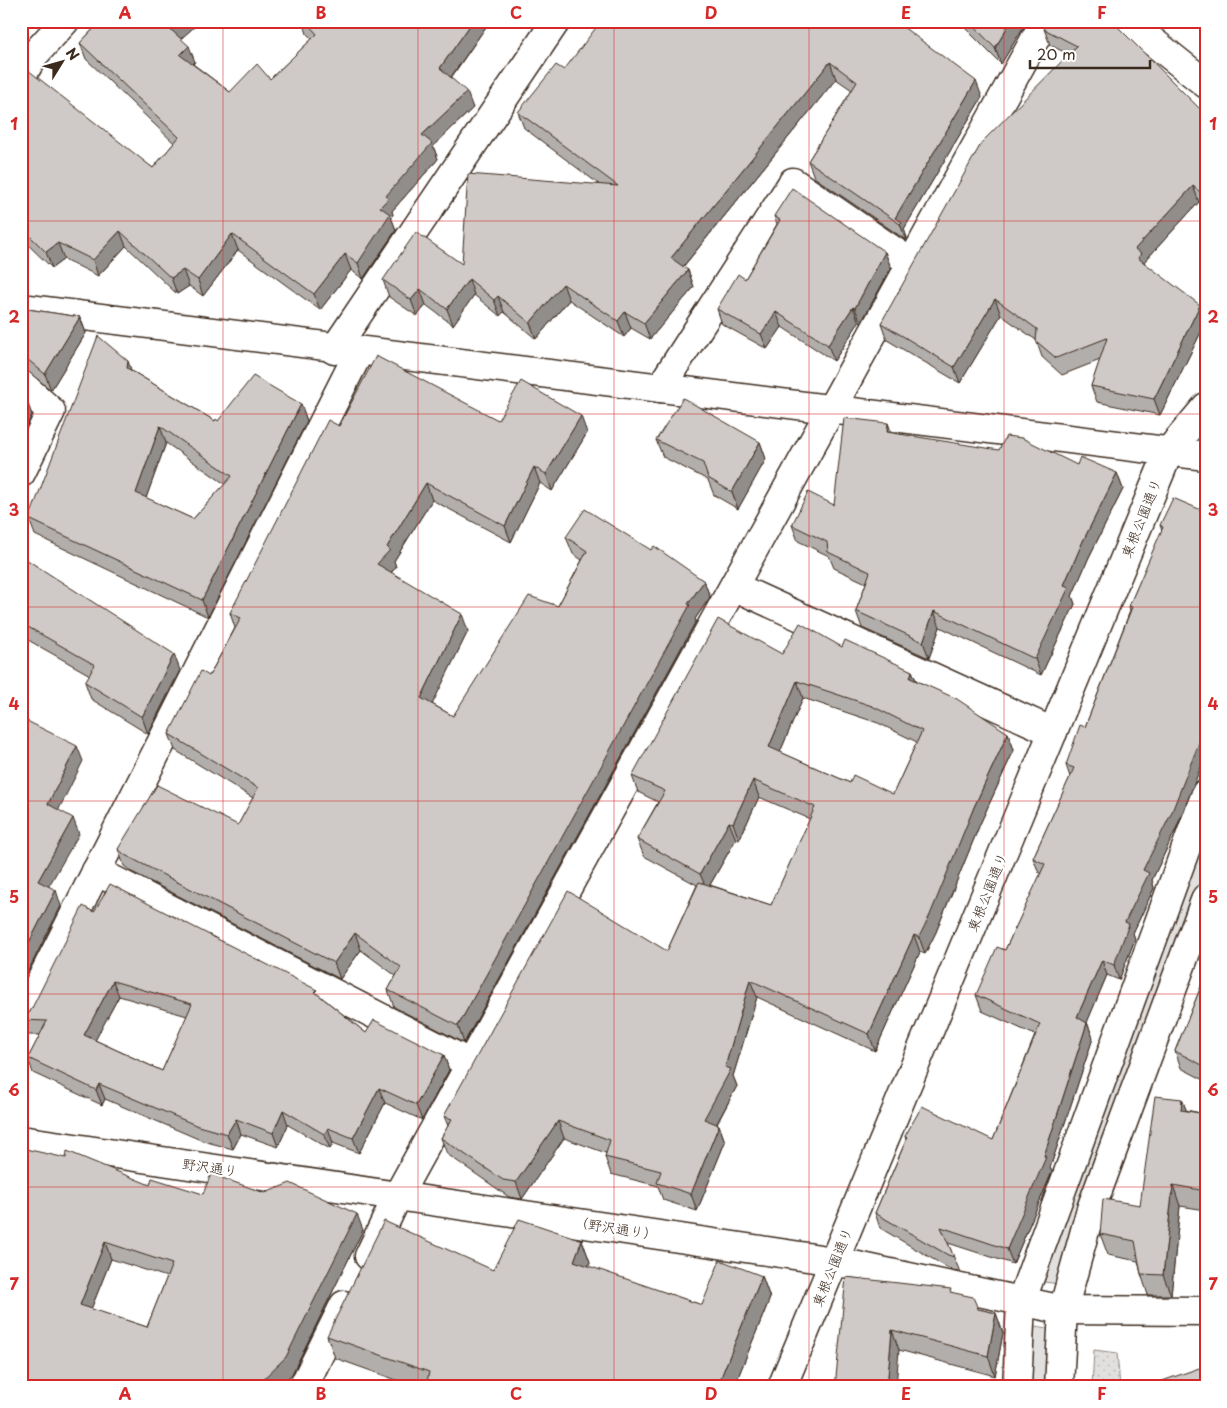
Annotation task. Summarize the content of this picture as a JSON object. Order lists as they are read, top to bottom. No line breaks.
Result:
{"streets":{"street":["東根公園通り","野沢通り","（野沢通り）"]},"crossings":[["東根公園通り","（野沢通り）"],["野沢通り","（野沢通り）"]],"scale_bar":"20 m","north":"top right","grid":{"columns":["A","B","C","D","E","F"],"rows":["1","2","3","4","5","6","7"]}}
